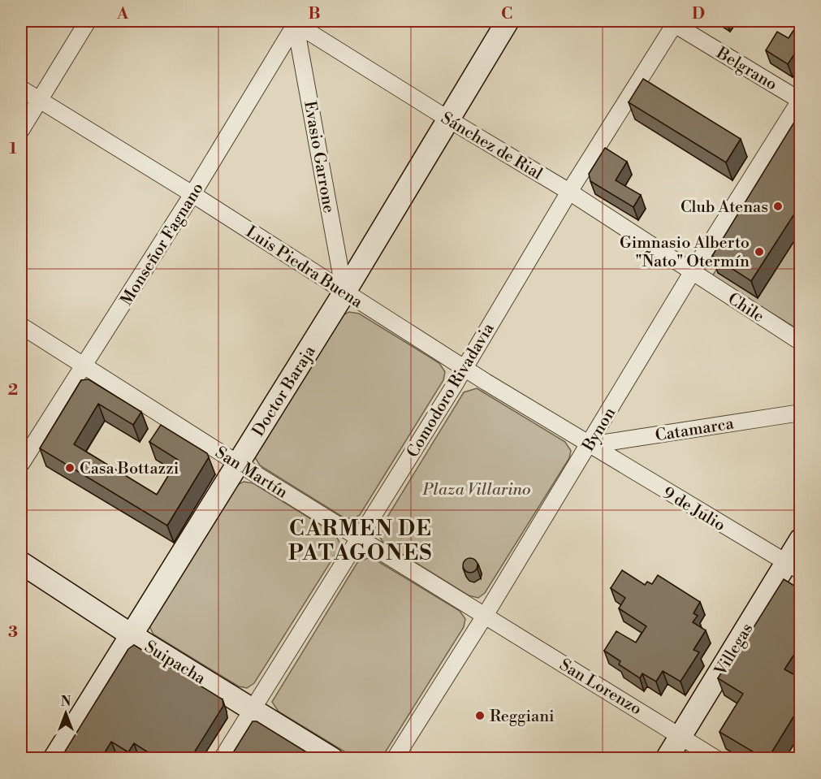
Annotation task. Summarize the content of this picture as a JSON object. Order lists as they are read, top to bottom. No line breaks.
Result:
{"streets":{"street":["Belgrano","Sánchez de Rial","Evasio Garrone","Monseñor Fagnano","Luis Piedra Buena","Chile","Comodoro Rivadavia","Doctor Baraja","Bynon","Catamarca","San Martín","9 de Julio","Villegas","Suipacha","San Lorenzo"]},"crossings":[["Belgrano","Comodoro Rivadavia"],["Belgrano","Bynon"],["Sánchez de Rial","Evasio Garrone"],["Sánchez de Rial","Monseñor Fagnano"],["Sánchez de Rial","Chile"],["Sánchez de Rial","Comodoro Rivadavia"],["Sánchez de Rial","Doctor Baraja"],["Sánchez de Rial","Bynon"],["Evasio Garrone","Monseñor Fagnano"],["Evasio Garrone","Luis Piedra Buena"],["Evasio Garrone","Doctor Baraja"],["Monseñor Fagnano","Luis Piedra Buena"],["Monseñor Fagnano","San Martín"],["Luis Piedra Buena","Comodoro Rivadavia"],["Luis Piedra Buena","Doctor Baraja"],["Luis Piedra Buena","Bynon"],["Luis Piedra Buena","Catamarca"],["Luis Piedra Buena","9 de Julio"],["Chile","Bynon"],["Comodoro Rivadavia","San Martín"],["Comodoro Rivadavia","Suipacha"],["Doctor Baraja","San Martín"],["Doctor Baraja","Suipacha"],["Bynon","Catamarca"],["Bynon","San Martín"],["Bynon","9 de Julio"],["Bynon","San Lorenzo"],["Catamarca","9 de Julio"],["San Martín","San Lorenzo"],["9 de Julio","Villegas"],["Villegas","San Lorenzo"]],"districts":["CARMEN DE PATAGONES"],"parks":["Plaza Villarino"],"places":["Club Atenas","Gimnasio Alberto \"Ñato\" Otermín","Casa Bottazzi","Reggiani"],"north":"top","grid":{"columns":["A","B","C","D"],"rows":["1","2","3"]}}
